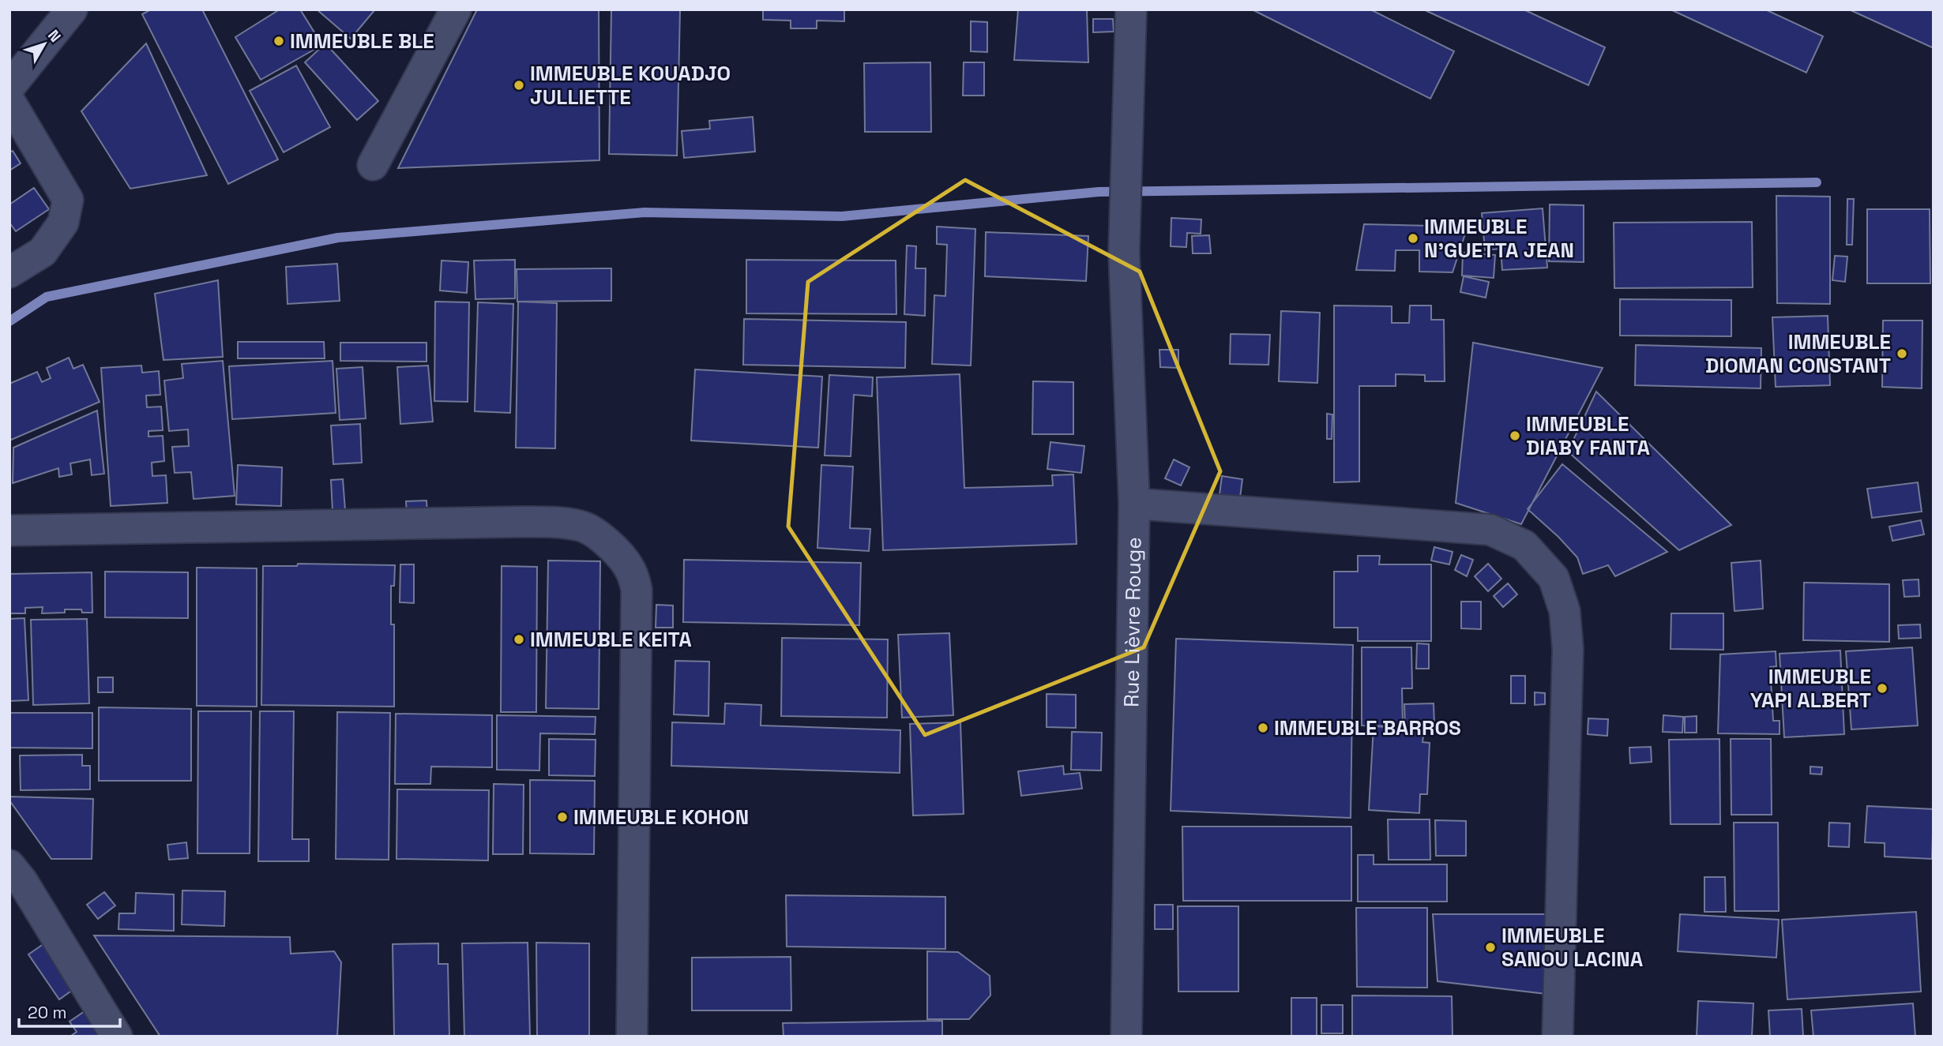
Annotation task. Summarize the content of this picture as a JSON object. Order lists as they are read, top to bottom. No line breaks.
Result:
{"streets":{"street":["Rue Lièvre Rouge"]},"places":["IMMEUBLE BLE","IMMEUBLE KOUADJO JULLIETTE","IMMEUBLE N'GUETTA JEAN","IMMEUBLE DIOMAN CONSTANT","IMMEUBLE DIABY FANTA","IMMEUBLE KEITA","IMMEUBLE YAPI ALBERT","IMMEUBLE BARROS","IMMEUBLE KOHON","IMMEUBLE SANOU LACINA"],"scale_bar":"20 m","north":"top right"}
